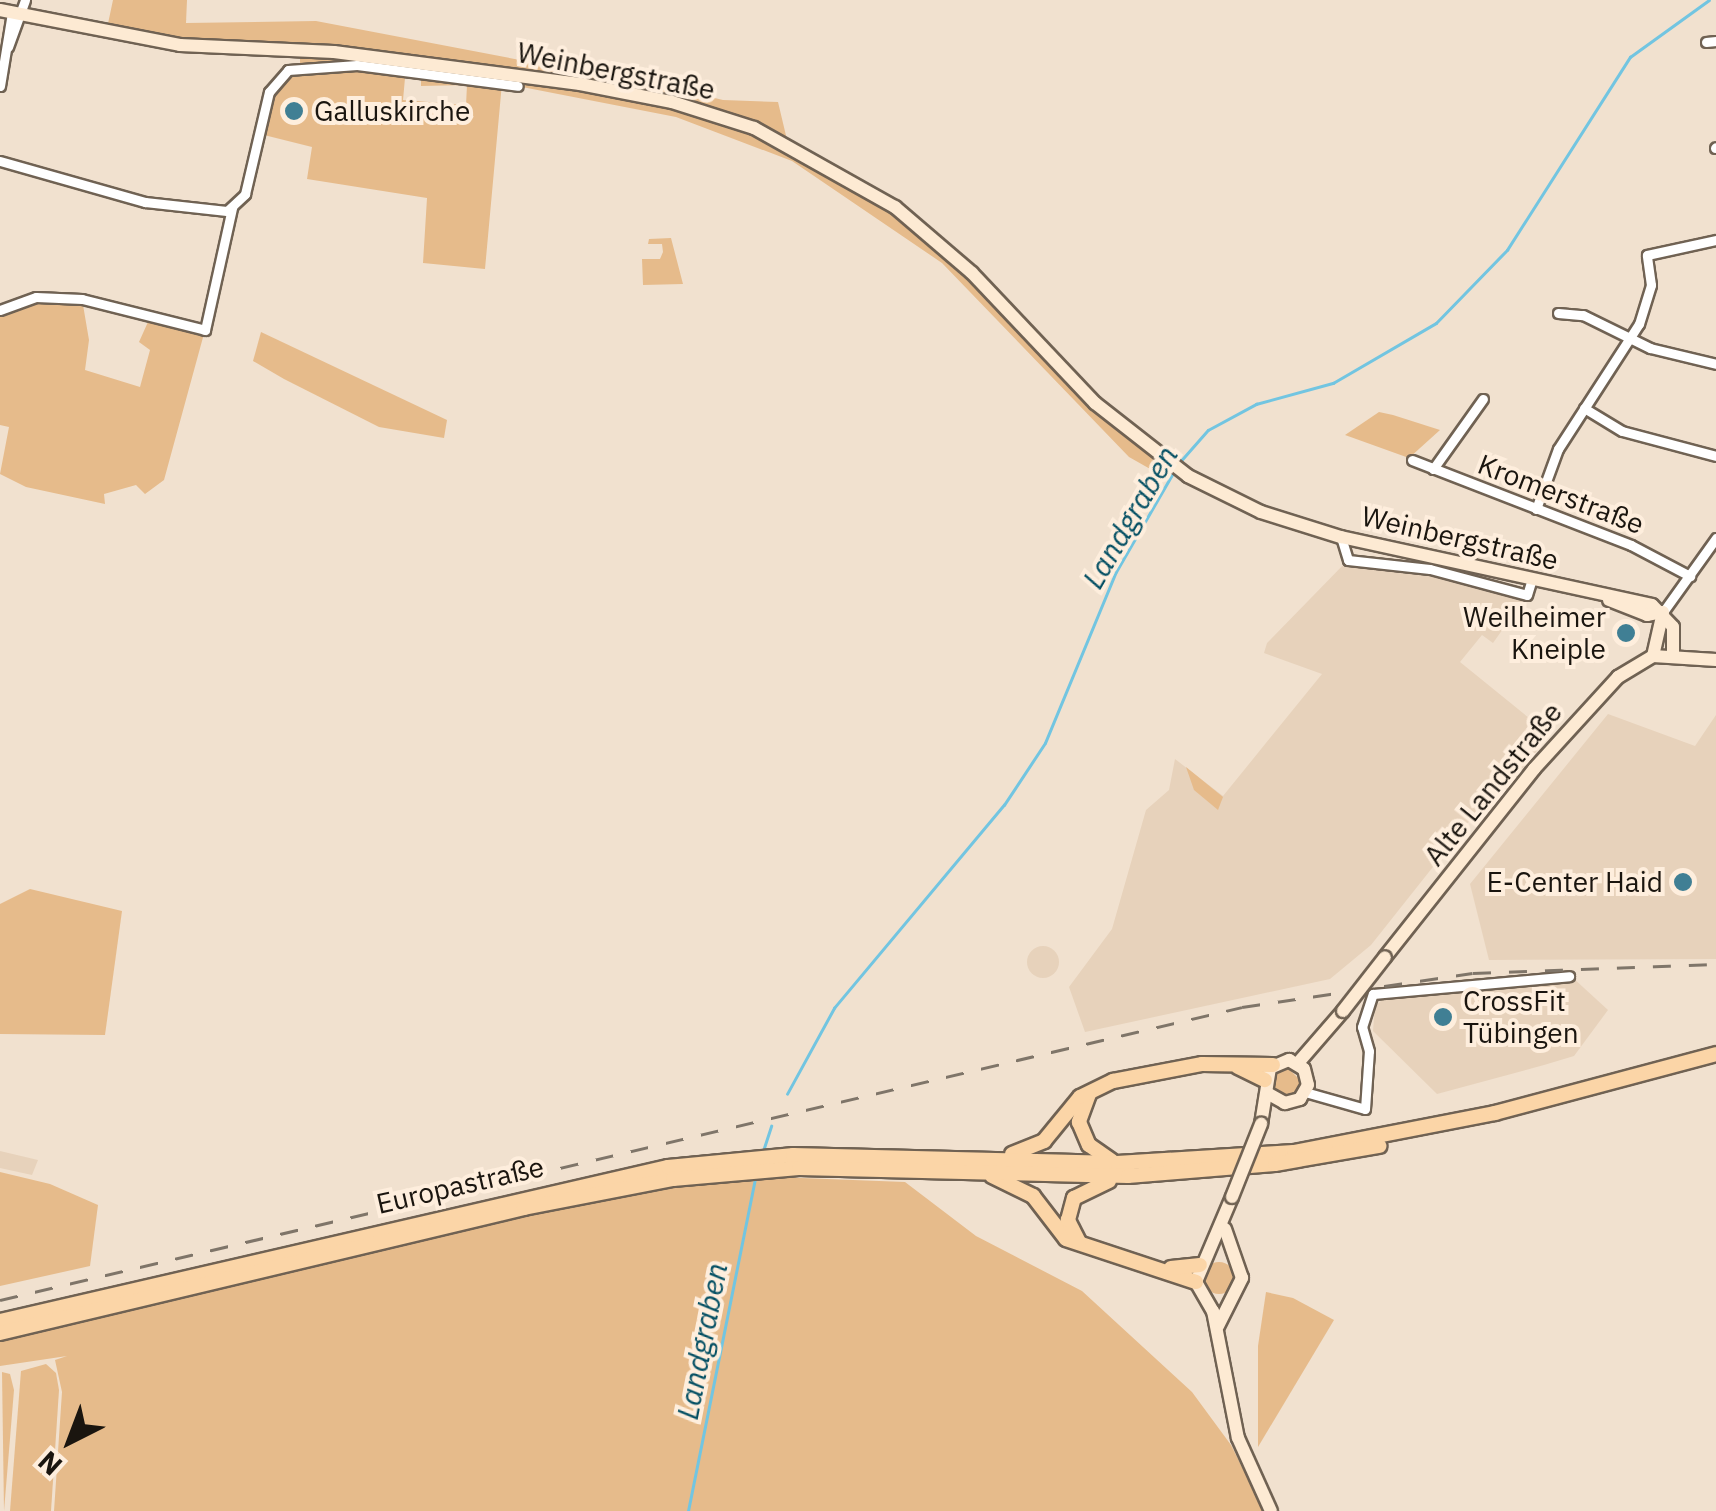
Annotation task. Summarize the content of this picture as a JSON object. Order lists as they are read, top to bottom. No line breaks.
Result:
{"streets":{"main road":["Europastraße"],"street":["Weinbergstraße","Kromerstraße","Alte Landstraße"]},"water":["Landgraben"],"places":["Galluskirche","Weilheimer Kneiple","E-Center Haid","CrossFit Tübingen"],"north":"bottom left"}
